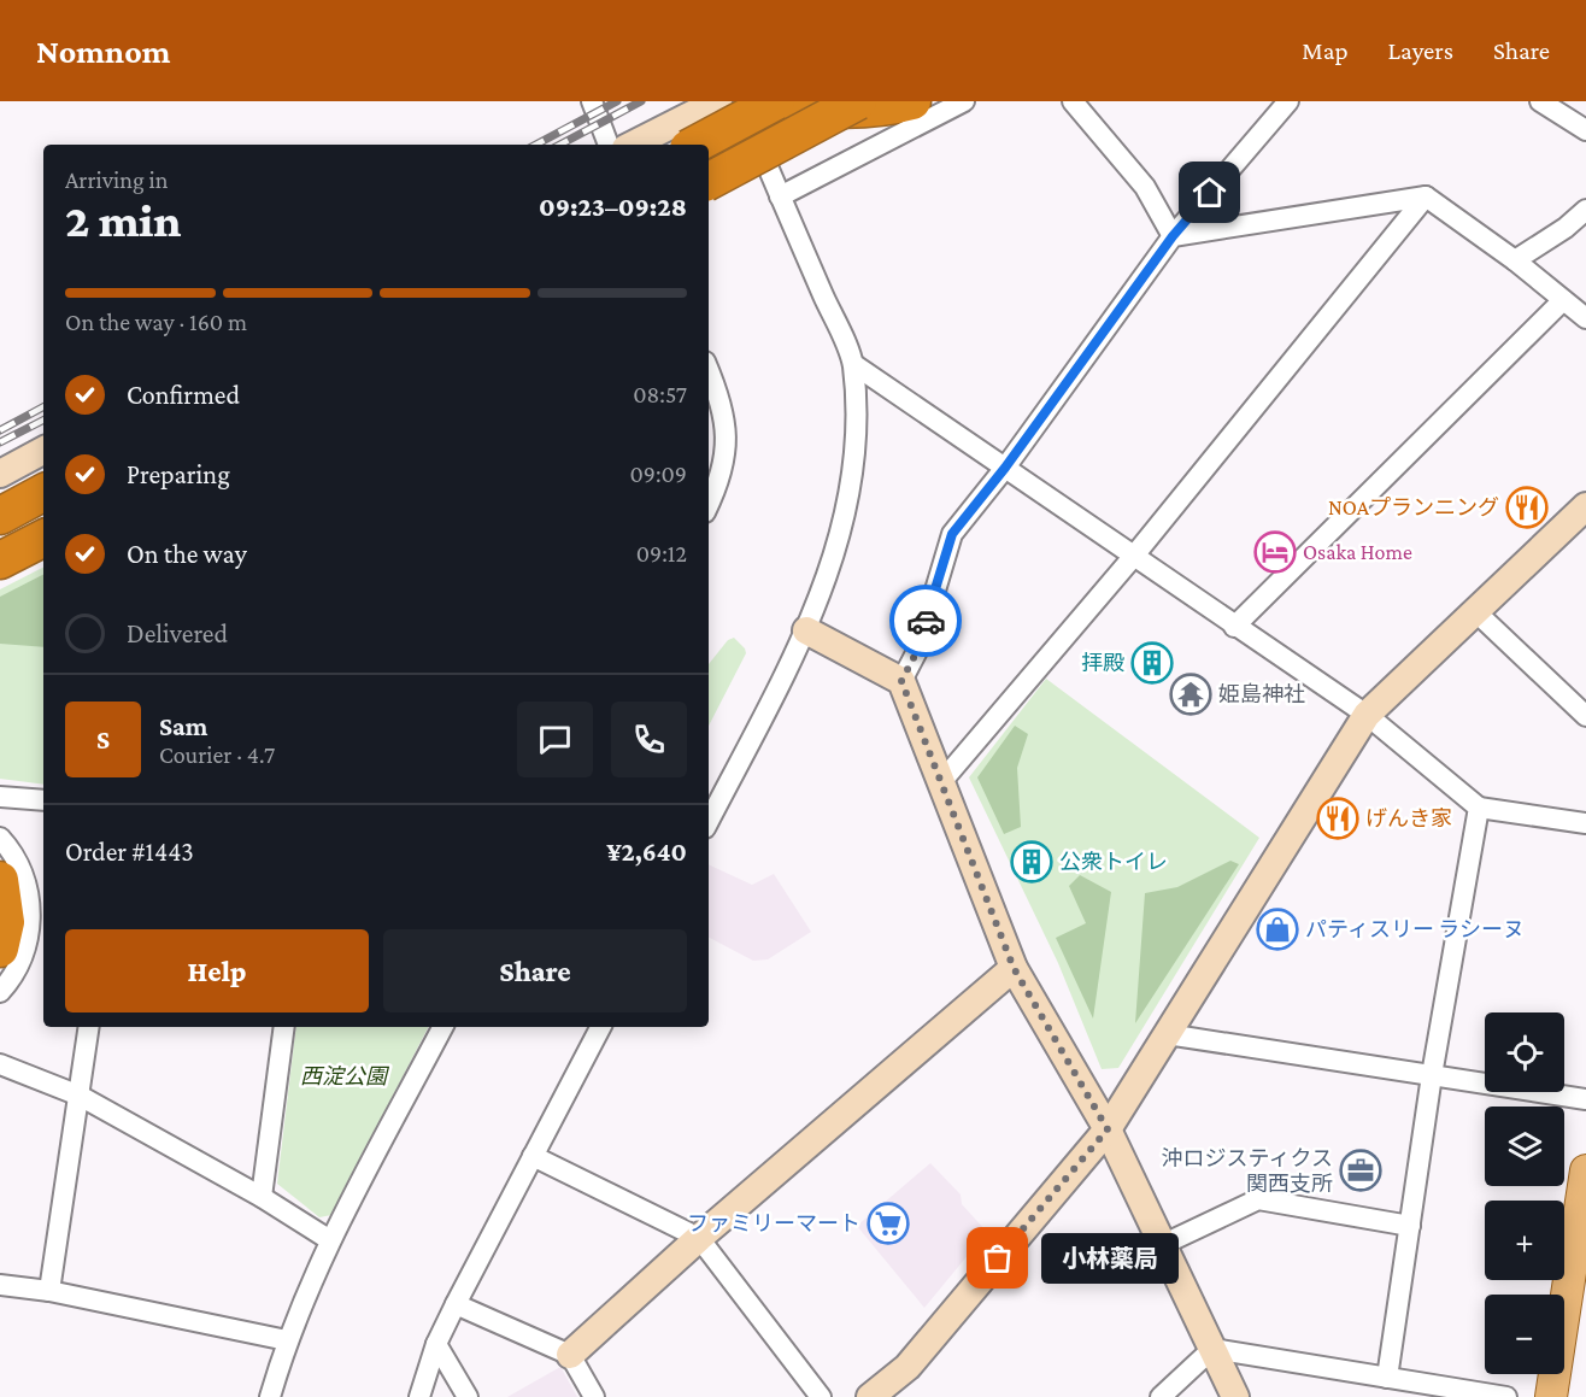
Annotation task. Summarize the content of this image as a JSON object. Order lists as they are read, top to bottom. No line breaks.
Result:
{"parks":["西淀公園"],"places":{"restaurant":["NOAプランニング","げんき家"],"hotel":["Osaka Home"],"building":["拝殿","公衆トイレ"],"temple":["姫島神社"],"shop":["パティスリー ラシーヌ"],"office":["沖ロジスティクス 関西支所"],"supermarket":["ファミリーマート"],"other":["小林薬局"]},"page":{"header":"Nomnom","nav":["Map","Layers","Share"],"heading":["2 min","Arriving in","09:23–09:28"],"panel":["Sam","Courier · 4.7","Order #1443","¥2,640"],"bar":"On the way · 160 m","list":[["Confirmed","08:57"],["Preparing","09:09"],["On the way","09:12"],"Delivered"],"round":"S","buttons":["Help","Share"],"map_buttons":["+","−"],"bubble":"小林薬局"}}
